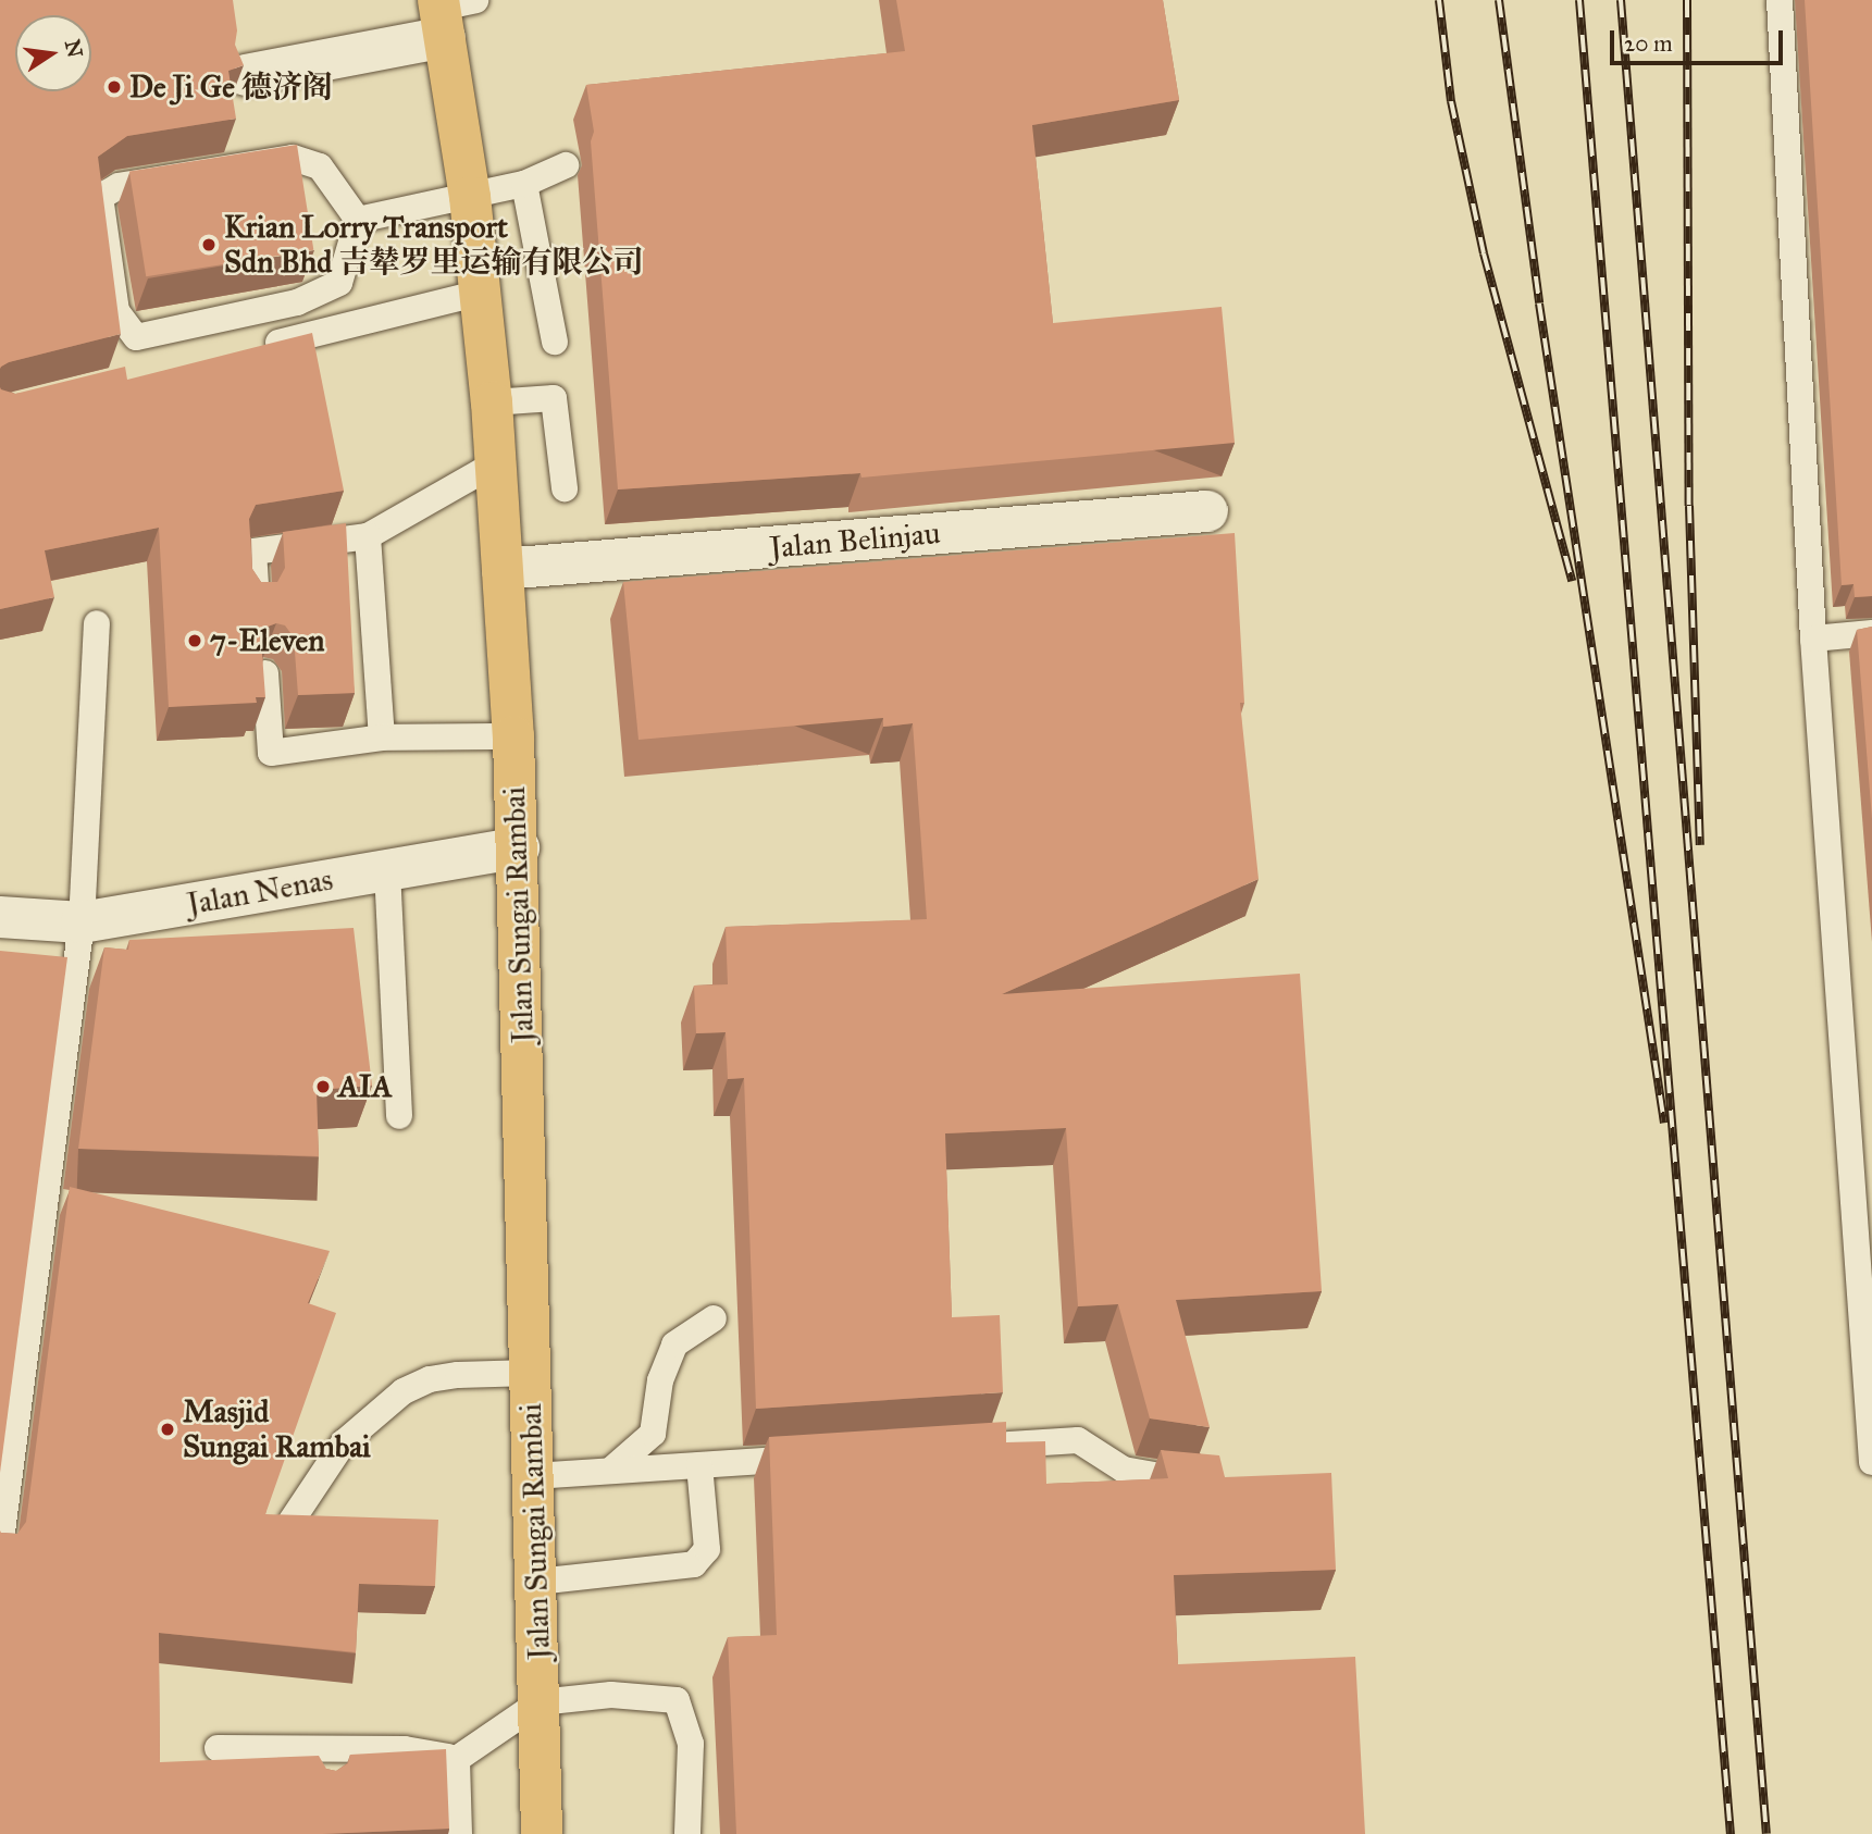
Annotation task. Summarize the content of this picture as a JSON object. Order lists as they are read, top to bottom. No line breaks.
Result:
{"streets":{"main road":["Jalan Sungai Rambai"],"street":["Jalan Belinjau","Jalan Nenas"]},"crossings":[["Jalan Belinjau","Jalan Sungai Rambai"],["Jalan Nenas","Jalan Sungai Rambai"]],"places":["De Ji Ge 德济阁","Krian Lorry Transport Sdn Bhd 吉辇罗里运输有限公司","7-Eleven","AIA","Masjid Sungai Rambai"],"scale_bar":"20 m","north":"right"}
